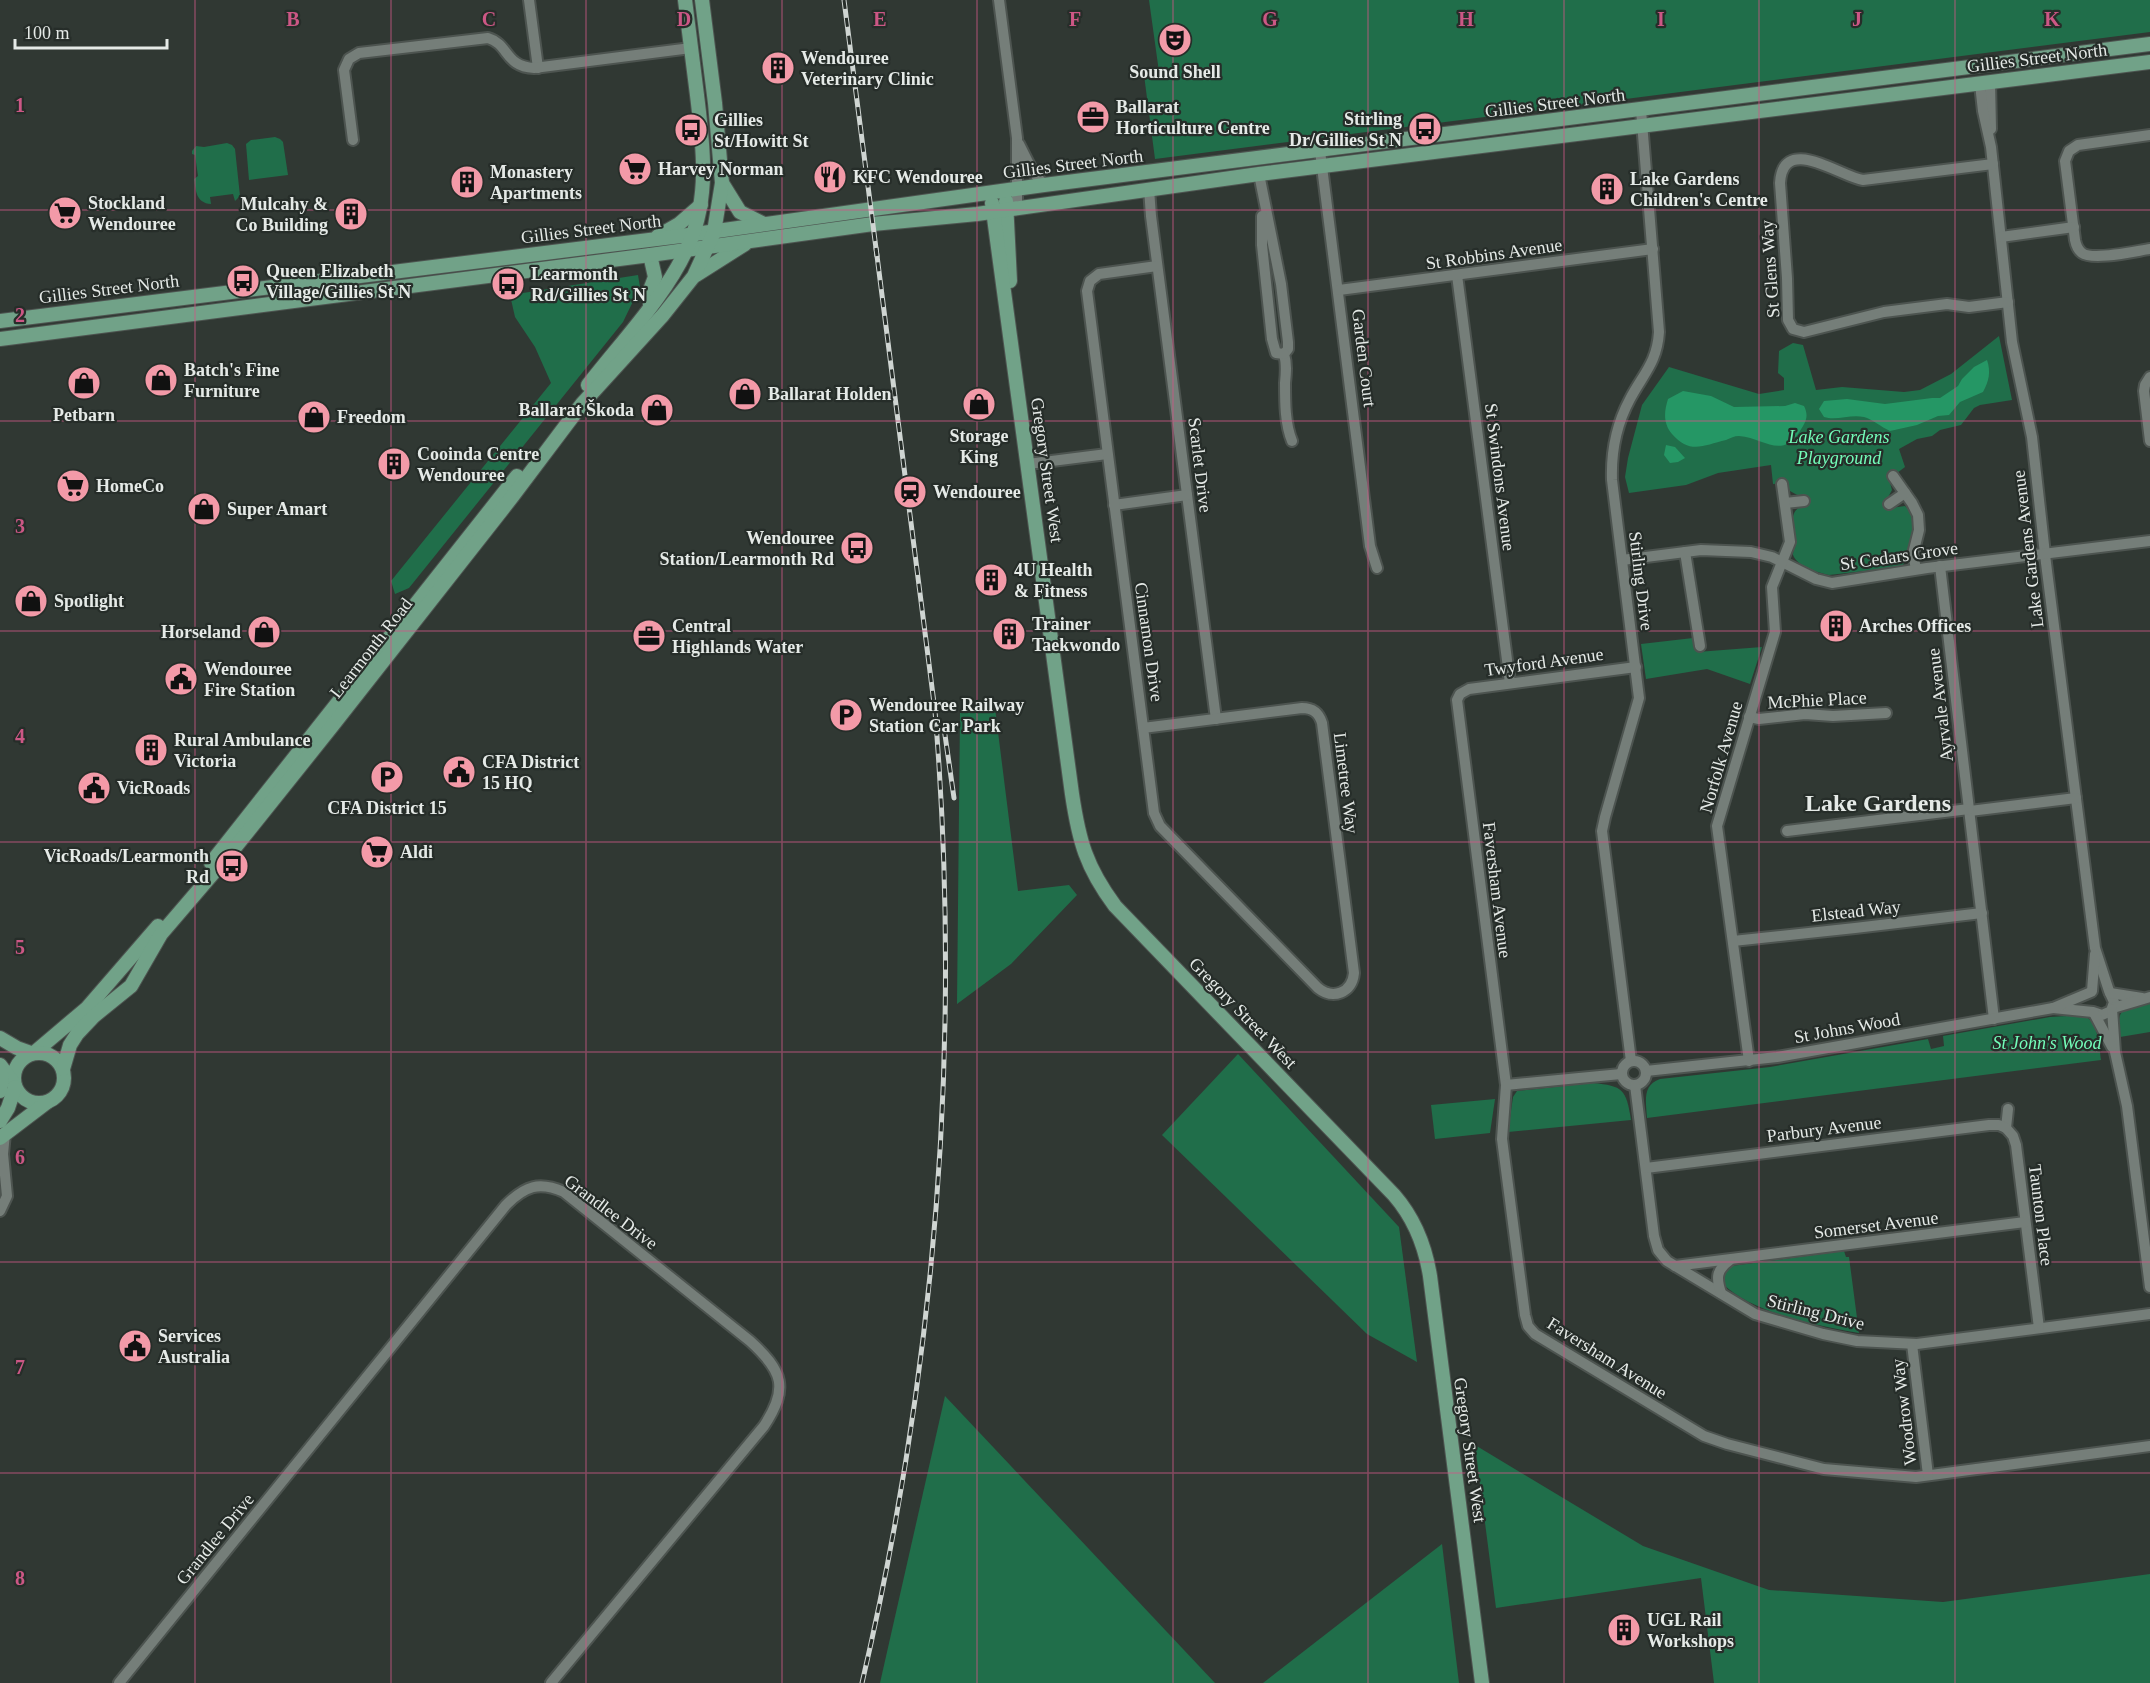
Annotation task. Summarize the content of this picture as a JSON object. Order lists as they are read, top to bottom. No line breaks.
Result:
{"streets":{"main road":["Gillies Street North","Gregory Street West","Learmonth Road"],"street":["St Robbins Avenue","St Glens Way","Garden Court","Scarlet Drive","St Swindons Avenue","Lake Gardens Avenue","St Cedars Grove","Stirling Drive","Cinnamon Drive","Twyford Avenue","McPhie Place","Ayrvale Avenue","Norfolk Avenue","Limetree Way","Faversham Avenue","Elstead Way","St Johns Wood","Parbury Avenue","Grandlee Drive","Taunton Place","Somerset Avenue","Woodrow Way"]},"crossings":[["Gillies Street North","Garden Court"],["Gillies Street North","Scarlet Drive"],["Gillies Street North","Gregory Street West"],["Gillies Street North","Lake Gardens Avenue"],["Gillies Street North","Stirling Drive"],["Gillies Street North","Learmonth Road"],["St Robbins Avenue","Garden Court"],["St Robbins Avenue","St Swindons Avenue"],["St Robbins Avenue","Stirling Drive"],["St Glens Way","Lake Gardens Avenue"],["Scarlet Drive","Cinnamon Drive"],["Scarlet Drive","Limetree Way"],["St Swindons Avenue","Twyford Avenue"],["Lake Gardens Avenue","St Cedars Grove"],["Lake Gardens Avenue","St Johns Wood"],["St Cedars Grove","Stirling Drive"],["St Cedars Grove","Ayrvale Avenue"],["St Cedars Grove","Norfolk Avenue"],["Stirling Drive","Twyford Avenue"],["Stirling Drive","St Johns Wood"],["Stirling Drive","Parbury Avenue"],["Stirling Drive","Taunton Place"],["Stirling Drive","Somerset Avenue"],["Stirling Drive","Woodrow Way"],["Cinnamon Drive","Limetree Way"],["Twyford Avenue","Faversham Avenue"],["McPhie Place","Norfolk Avenue"],["Ayrvale Avenue","Elstead Way"],["Ayrvale Avenue","St Johns Wood"],["Norfolk Avenue","Elstead Way"],["Norfolk Avenue","St Johns Wood"],["Faversham Avenue","Woodrow Way"],["Parbury Avenue","Taunton Place"],["Taunton Place","Somerset Avenue"]],"districts":["Lake Gardens"],"parks":["Lake Gardens Playground","St John's Wood"],"places":{"theatre":["Sound Shell"],"building":["Wendouree Veterinary Clinic","Monastery Apartments","Lake Gardens Children's Centre","Mulcahy & Co Building","Cooinda Centre Wendouree","4U Health & Fitness","Arches Offices","Trainer Taekwondo","Rural Ambulance Victoria","UGL Rail Workshops"],"office":["Ballarat Horticulture Centre","Central Highlands Water"],"bus stop":["Stirling Dr/Gillies St N","Gillies St/Howitt St","Queen Elizabeth Village/Gillies St N","Learmonth Rd/Gillies St N","Wendouree Station/Learmonth Rd","VicRoads/Learmonth Rd"],"supermarket":["Harvey Norman","Stockland Wendouree","HomeCo","Aldi"],"restaurant":["KFC Wendouree"],"shop":["Batch's Fine Furniture","Petbarn","Ballarat Holden","Storage King","Ballarat Škoda","Freedom","Super Amart","Spotlight","Horseland"],"station":["Wendouree"],"public building":["Wendouree Fire Station","CFA District 15 HQ","VicRoads","Services Australia"],"parking":["Wendouree Railway Station Car Park","CFA District 15"]},"scale_bar":"100 m","grid":{"columns":["B","C","D","E","F","G","H","I","J","K"],"rows":["1","2","3","4","5","6","7","8"]}}
